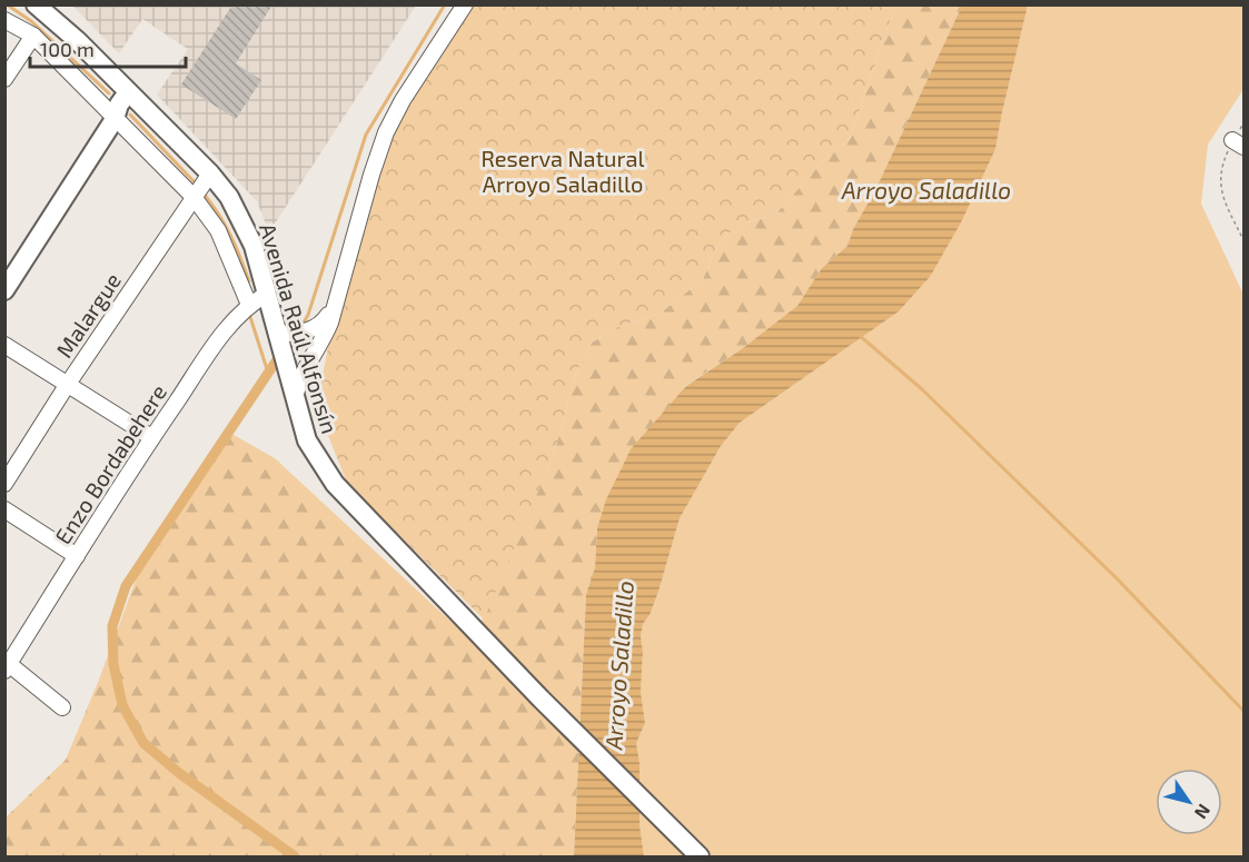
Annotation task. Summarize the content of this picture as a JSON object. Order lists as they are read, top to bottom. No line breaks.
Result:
{"streets":{"main road":["Avenida Raúl Alfonsín"],"street":["Malargue","Enzo Bordabehere"]},"crossings":[["Malargue","Avenida Raúl Alfonsín"],["Avenida Raúl Alfonsín","Enzo Bordabehere"]],"water":["Arroyo Saladillo"],"parks":["Reserva Natural Arroyo Saladillo"],"scale_bar":"100 m","north":"bottom right"}
